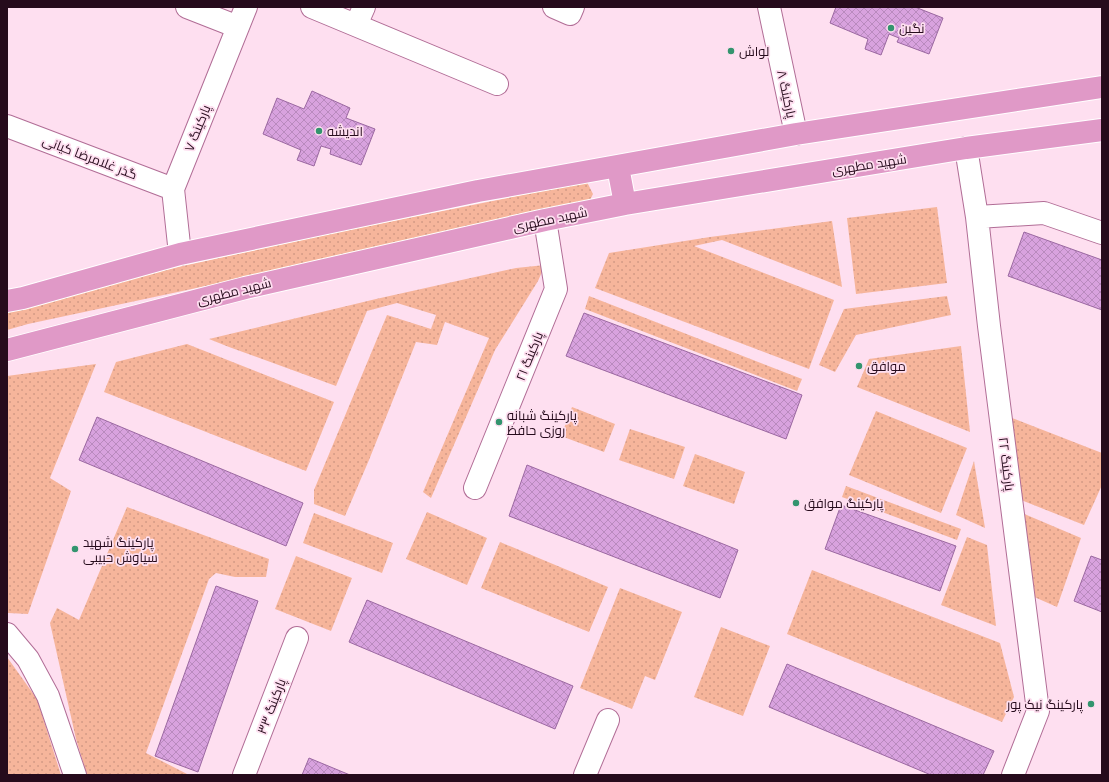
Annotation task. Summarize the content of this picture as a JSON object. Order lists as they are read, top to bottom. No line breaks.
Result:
{"streets":{"main road":["شهید مطهری"],"street":["پارکینگ ۸","پارکینگ ۷","گذر غلامرضا کیانی","پارکینگ ۲۱","پارکینگ ۲۲","پارکینگ ۳۳"]},"crossings":[["پارکینگ ۷","گذر غلامرضا کیانی"],["شهید مطهری","پارکینگ ۲۱"],["شهید مطهری","پارکینگ ۲۲"]],"places":["نگین","لواش","اندیشه","موافق","پارکینگ شبانه روزی حافظ","پارکینگ موافق","پارکینگ شهید سیاوش حبیبی","پارکینگ نیک پور"]}
